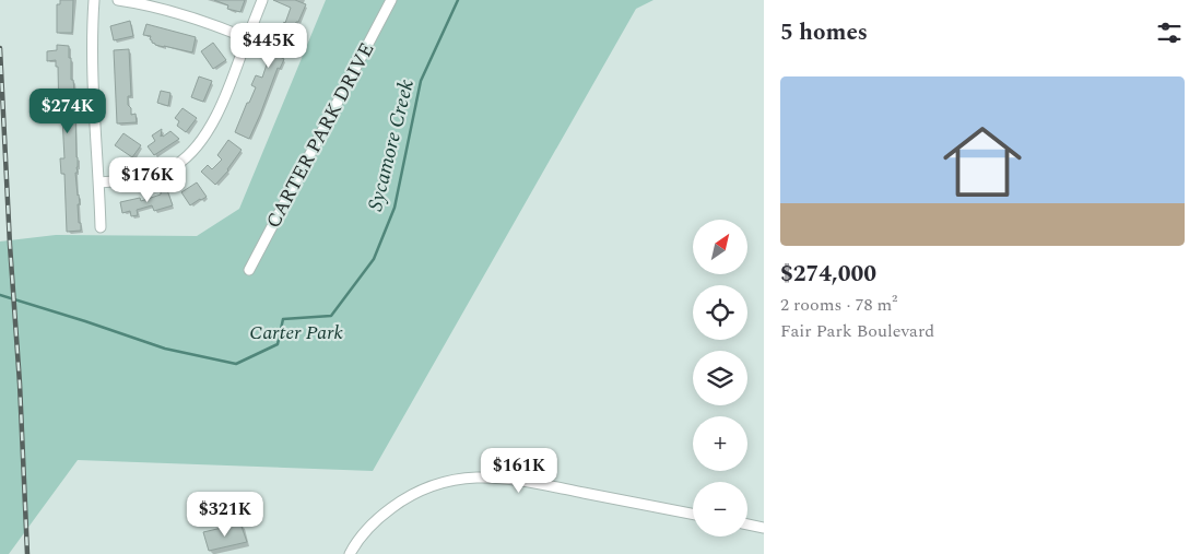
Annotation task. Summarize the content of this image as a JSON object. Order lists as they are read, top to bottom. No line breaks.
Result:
{"streets":{"street":["CARTER PARK DRIVE"]},"water":["Sycamore Creek"],"parks":["Carter Park"],"north":"top right","page":{"heading":"5 homes","price":["$445K","$274K","$176K","$161K","$321K"],"list":[{"name":"$274,000","note":"2 rooms · 78 m² · Fair Park Boulevard"}],"map_buttons":["+","−"]}}
